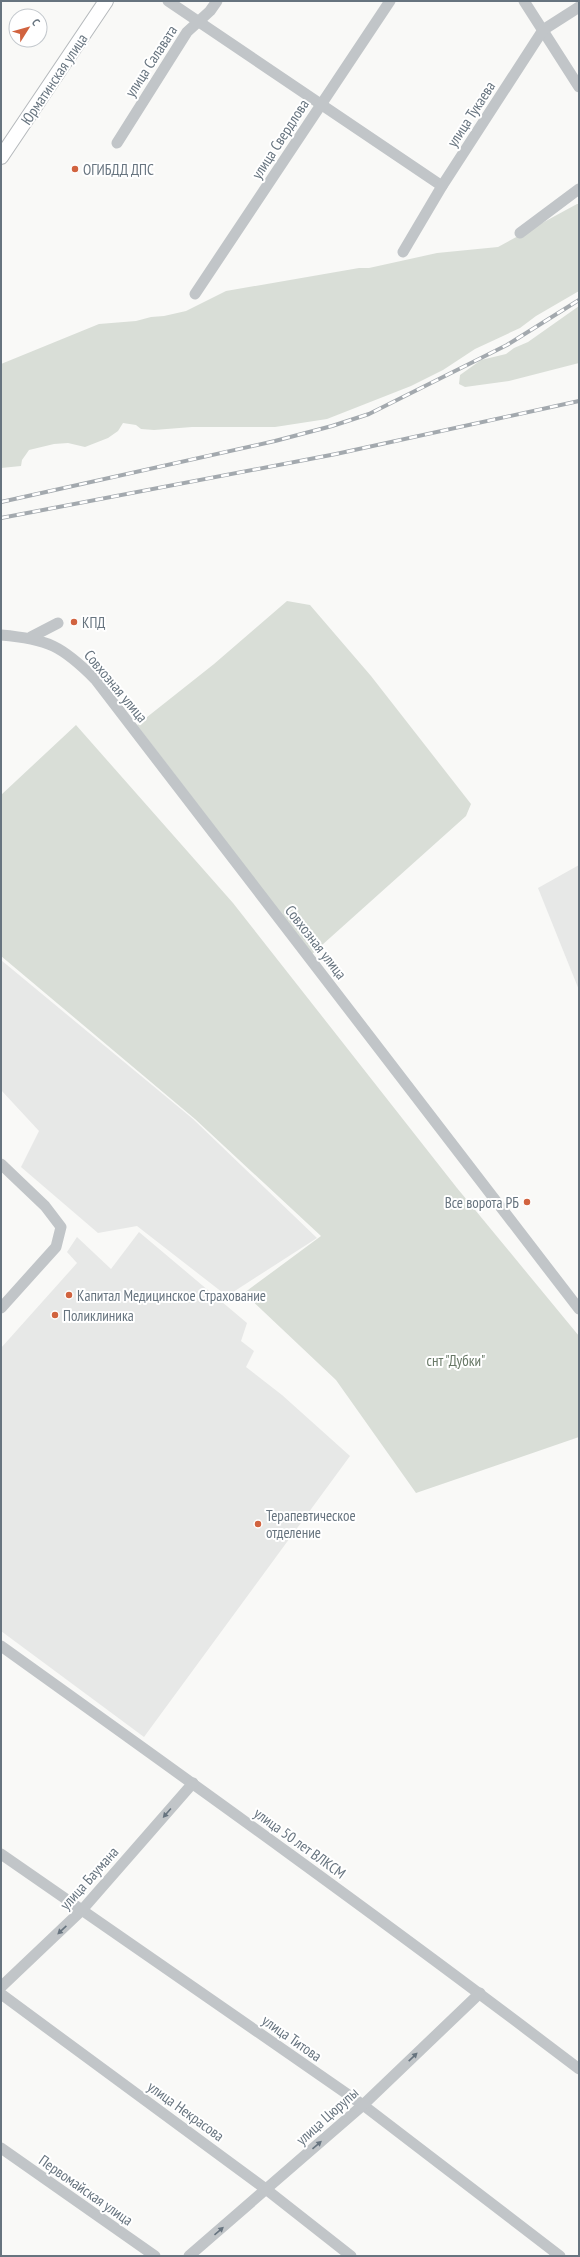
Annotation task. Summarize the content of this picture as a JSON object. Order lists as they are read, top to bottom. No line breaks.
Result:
{"streets":{"main road":["Юрматинская улица"],"street":["улица Салавата","улица Тукаева","улица Свердлова","Совхозная улица","улица 50 лет ВЛКСМ","улица Баумана","улица Титова","улица Некрасова","улица Цюрупы","Первомайская улица"]},"crossings":[["улица 50 лет ВЛКСМ","улица Баумана"],["улица 50 лет ВЛКСМ","улица Цюрупы"],["улица Баумана","улица Титова"],["улица Титова","улица Цюрупы"],["улица Некрасова","улица Цюрупы"]],"one_way":["улица Баумана","улица Цюрупы"],"parks":["снт \"Дубки\""],"places":["ОГИБДД ДПС","КПД","Все ворота РБ","Капитал Медицинское Страхование","Поликлиника","Терапевтическое отделение"],"north":"top right"}
